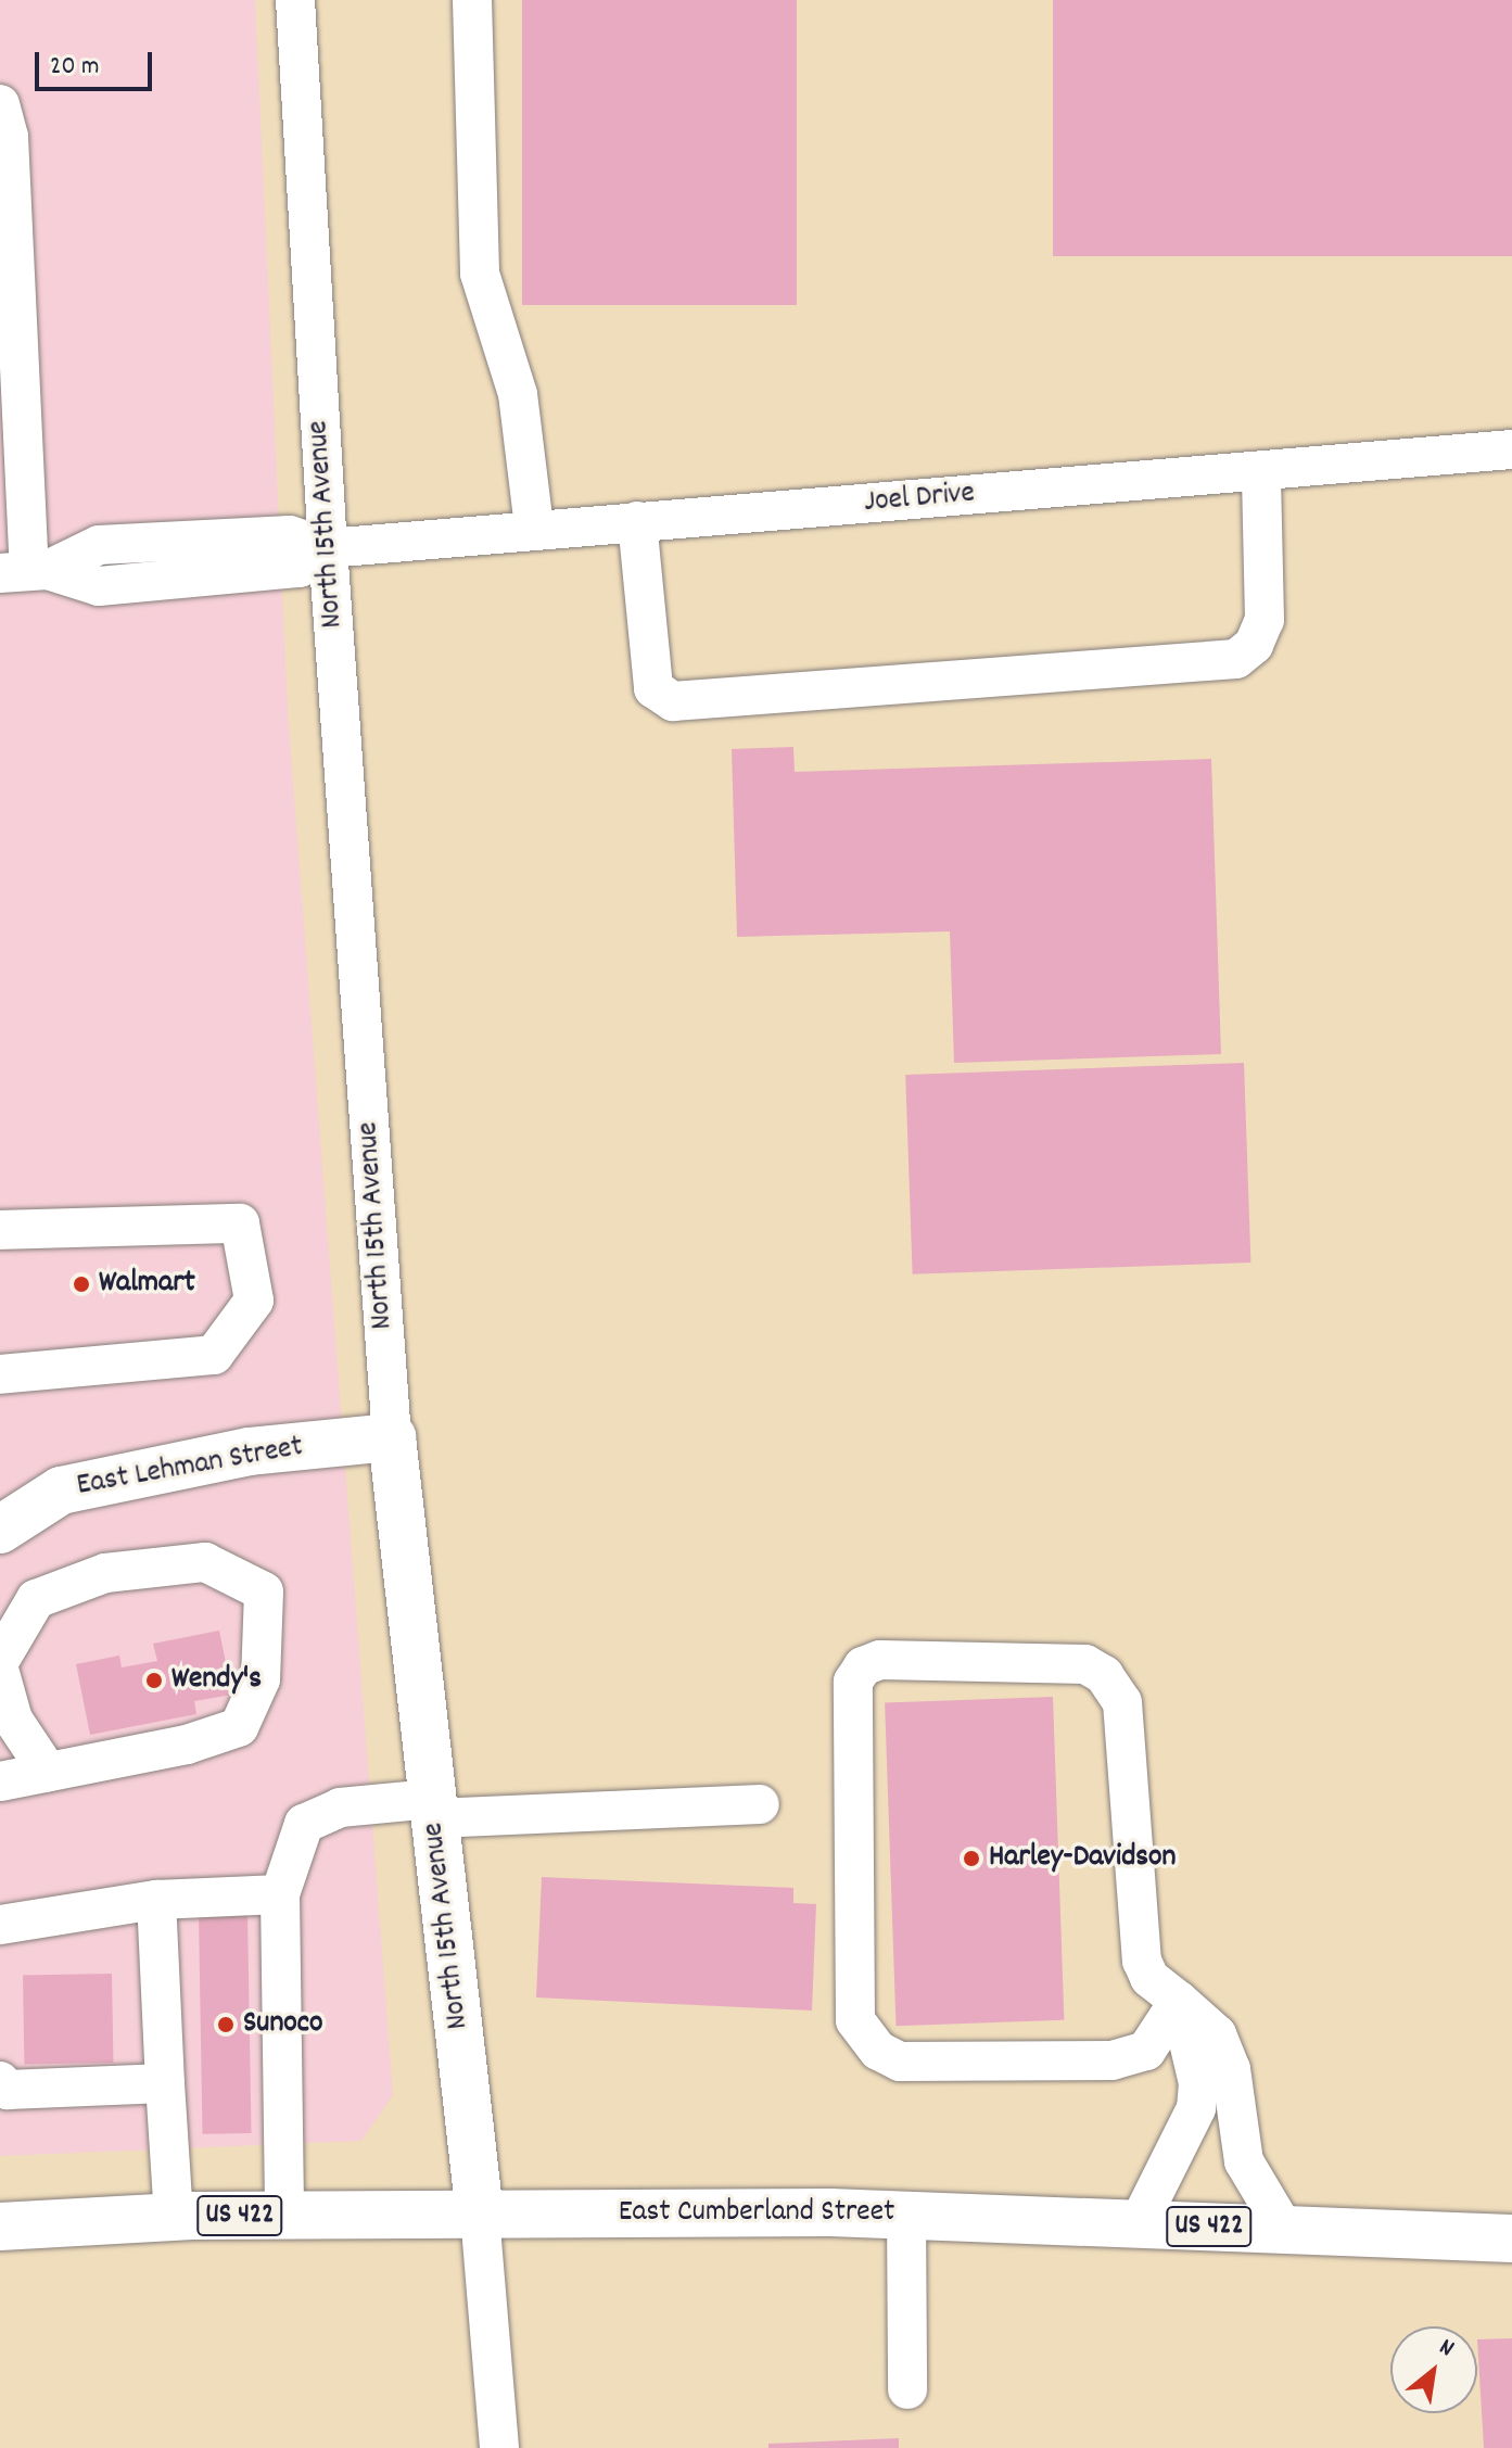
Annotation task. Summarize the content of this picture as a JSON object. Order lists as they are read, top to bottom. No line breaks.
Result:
{"streets":{"main road":["North 15th Avenue","East Lehman Street","East Cumberland Street","US 422"],"street":["Joel Drive"]},"crossings":[["Joel Drive","North 15th Avenue"],["North 15th Avenue","East Lehman Street"],["North 15th Avenue","East Cumberland Street"]],"places":["Walmart","Wendy's","Harley-Davidson","Sunoco"],"scale_bar":"20 m","north":"top right"}
